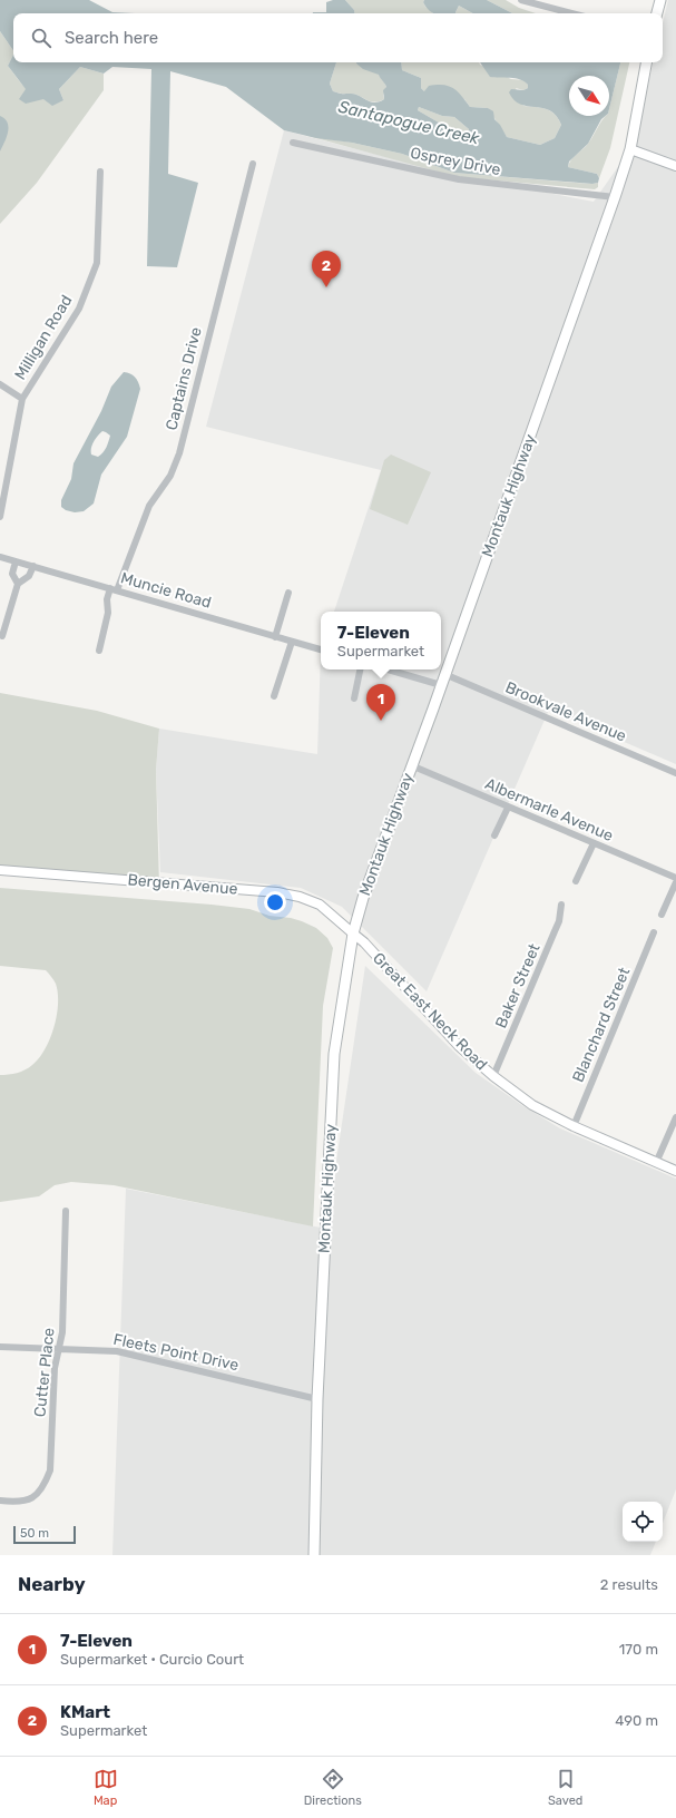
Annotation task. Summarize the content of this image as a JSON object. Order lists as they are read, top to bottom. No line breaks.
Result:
{"streets":{"main road":["Montauk Highway","Bergen Avenue","Great East Neck Road"],"street":["Osprey Drive","Milligan Road","Captains Drive","Muncie Road","Brookvale Avenue","Albermarle Avenue","Baker Street","Blanchard Street","Fleets Point Drive","Cutter Place"]},"crossings":[["Osprey Drive","Montauk Highway"],["Captains Drive","Muncie Road"],["Montauk Highway","Brookvale Avenue"],["Montauk Highway","Albermarle Avenue"],["Montauk Highway","Bergen Avenue"],["Montauk Highway","Great East Neck Road"],["Montauk Highway","Fleets Point Drive"],["Bergen Avenue","Great East Neck Road"],["Baker Street","Great East Neck Road"],["Great East Neck Road","Blanchard Street"],["Fleets Point Drive","Cutter Place"]],"water":["Santapogue Creek"],"scale_bar":"50 m","north":"bottom right","page":{"search":"Search here","pins":["2","1"],"popup":["7-Eleven","Supermarket"],"scale":"50 m","heading":["Nearby","2 results"],"list":[{"mark":"1","name":"7-Eleven","note":"Supermarket · Curcio Court","value":"170 m"},{"mark":"2","name":"KMart","note":"Supermarket","value":"490 m"}],"nav":["Map","Directions","Saved"]}}
